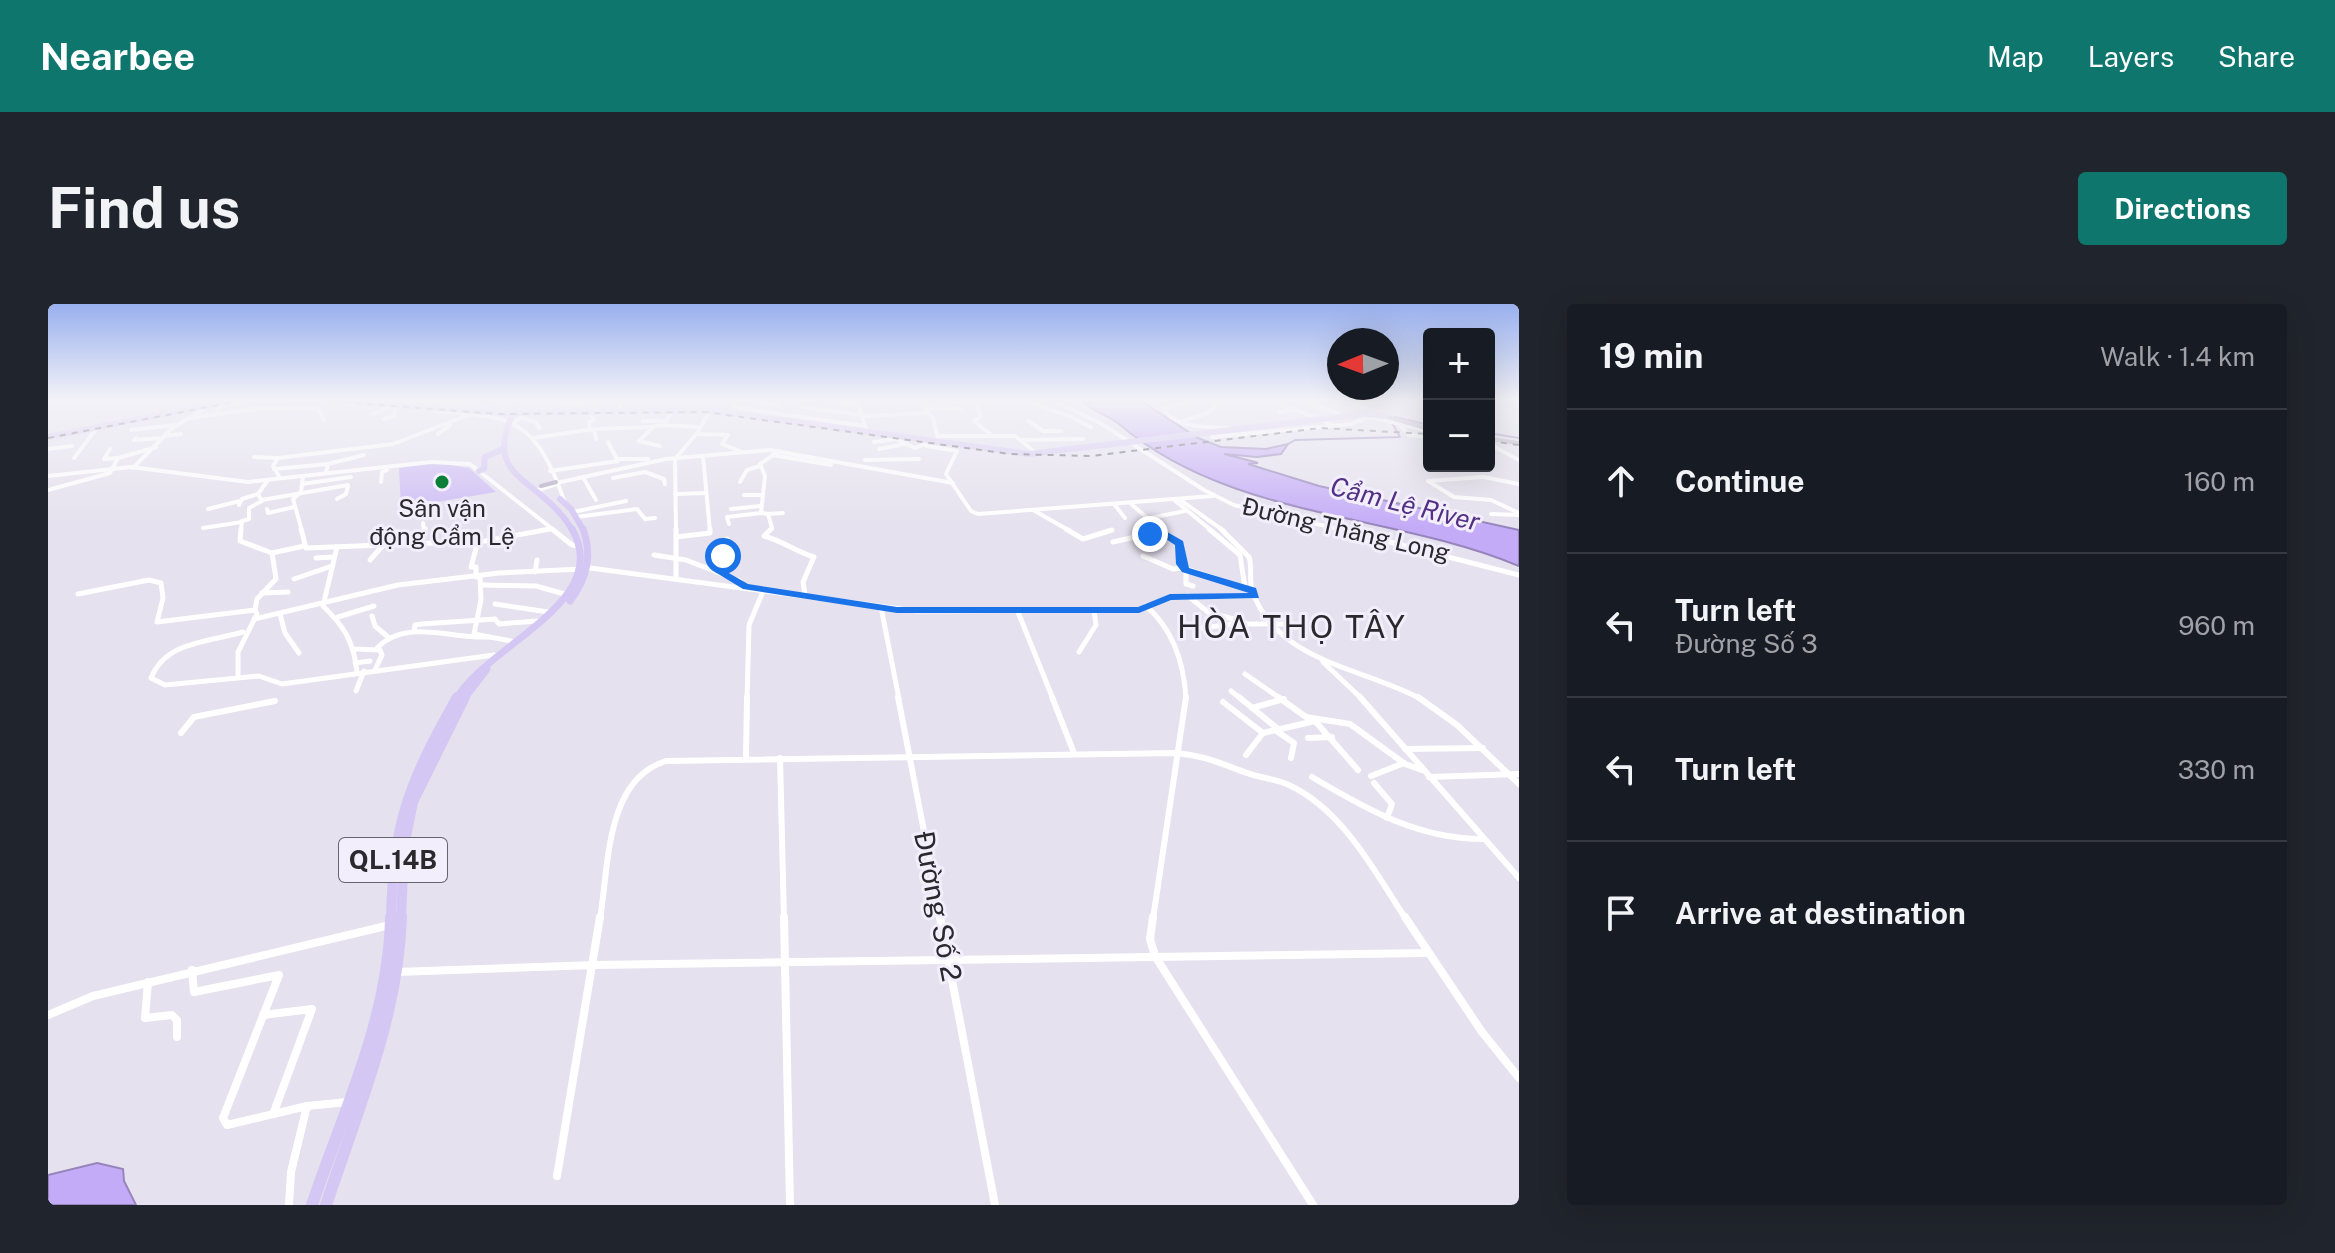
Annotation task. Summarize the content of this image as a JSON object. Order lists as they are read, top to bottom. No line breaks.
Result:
{"streets":{"highway":["QL.14B"],"street":["Đường Thăng Long","Đường Số 2"]},"districts":["HÒA THỌ TÂY"],"water":["Cẩm Lệ River"],"places":["Sân vận động Cẩm Lệ"],"north":"left","page":{"header":"Nearbee","nav":["Map","Layers","Share"],"buttons":"Directions","title":"Find us","heading":["19 min","Walk · 1.4 km"],"map_buttons":["+","−"],"list":[["Continue","160 m"],["Turn left","Đường Số 3","960 m"],["Turn left","330 m"],"Arrive at destination"]}}
